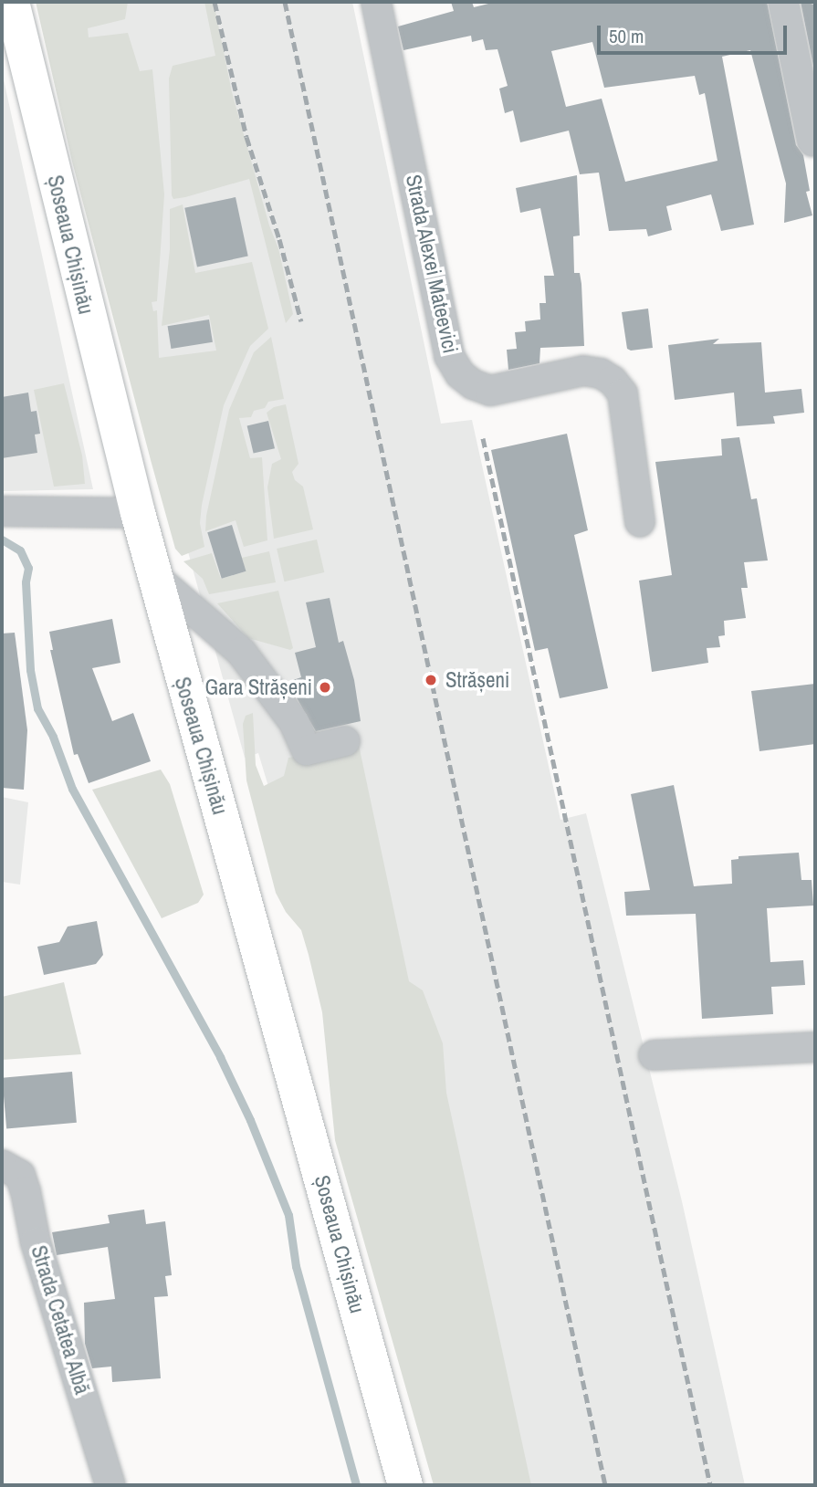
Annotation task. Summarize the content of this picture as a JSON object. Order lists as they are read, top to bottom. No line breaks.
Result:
{"streets":{"highway":["Șoseaua Chișinău"],"street":["Strada Alexei Mateevici","Strada Cetatea Albă"]},"places":["Strășeni","Gara Strășeni"],"scale_bar":"50 m"}
